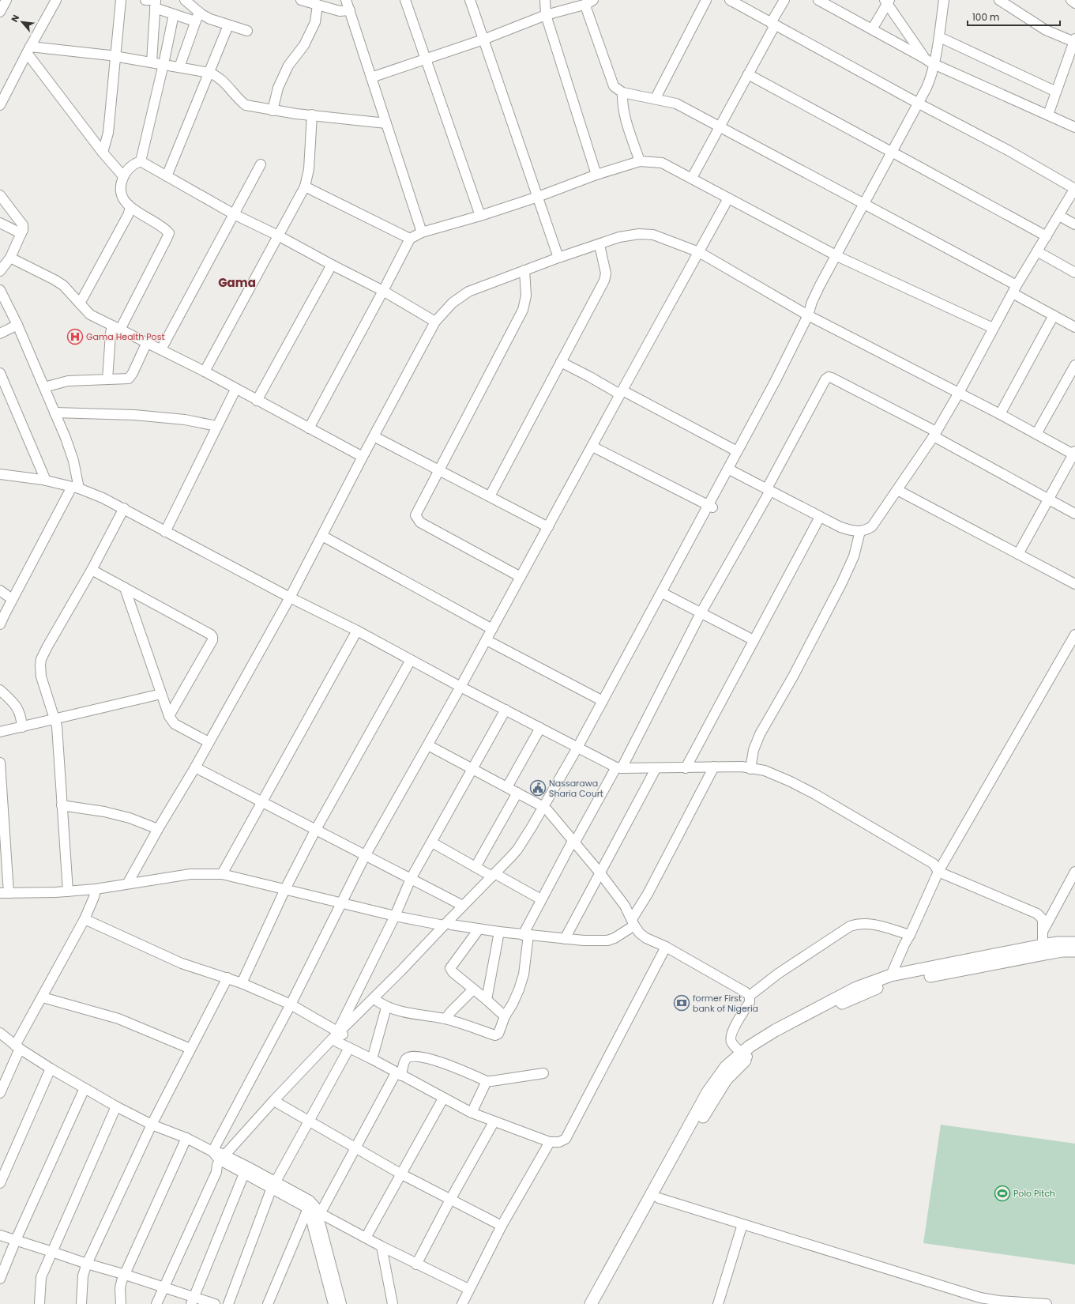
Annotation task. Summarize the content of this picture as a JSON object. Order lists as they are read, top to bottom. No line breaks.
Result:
{"districts":["Gama"],"places":{"hospital":["Gama Health Post"],"public building":["Nassarawa Sharia Court"],"bank":["former First bank of Nigeria"],"sports":["Polo Pitch"]},"scale_bar":"100 m","north":"top left"}
